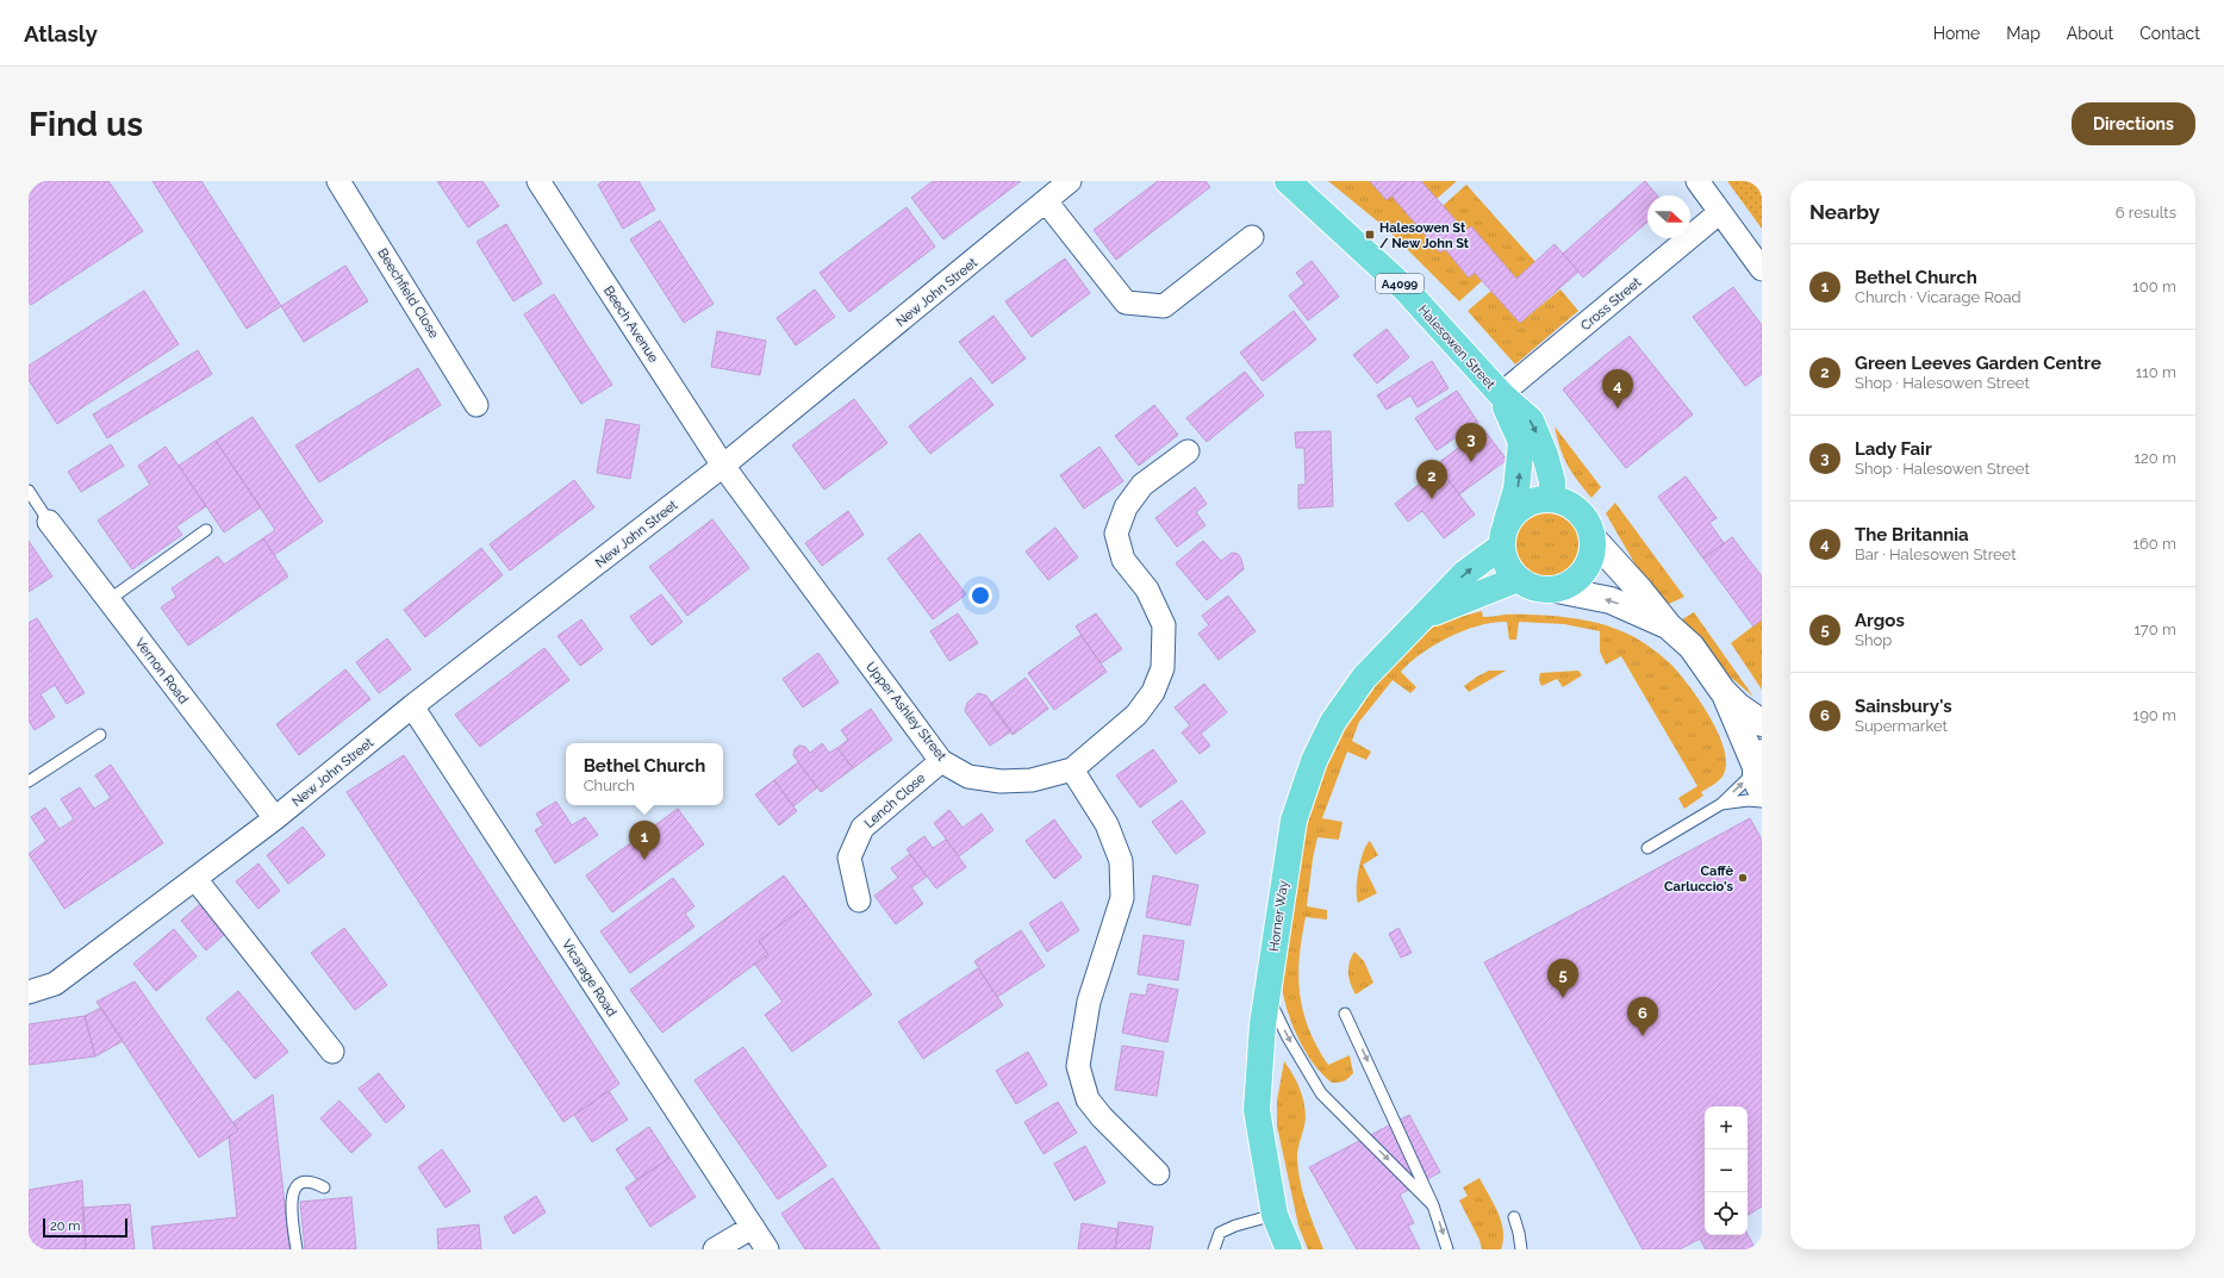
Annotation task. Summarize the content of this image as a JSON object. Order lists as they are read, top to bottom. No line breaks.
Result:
{"streets":{"main road":["A4099","Halesowen Street","Horner Way"],"street":["New John Street","Beechfield Close","Cross Street","Beech Avenue","Vernon Road","Upper Ashley Street","Lench Close","Vicarage Road"]},"crossings":[["New John Street","Beech Avenue"],["New John Street","Vernon Road"],["New John Street","Upper Ashley Street"],["New John Street","Vicarage Road"],["Cross Street","Halesowen Street"],["Beech Avenue","Upper Ashley Street"],["Halesowen Street","Horner Way"],["Upper Ashley Street","Lench Close"]],"places":{"transit":["Halesowen St / New John St"],"other":["Caffè Carluccio's"]},"scale_bar":"20 m","north":"right","page":{"header":"Atlasly","nav":["Home","Map","About","Contact"],"buttons":"Directions","title":"Find us","heading":["Nearby","6 results"],"list":[{"mark":"1","name":"Bethel Church","note":"Church · Vicarage Road","value":"100 m"},{"mark":"2","name":"Green Leeves Garden Centre","note":"Shop · Halesowen Street","value":"110 m"},{"mark":"3","name":"Lady Fair","note":"Shop · Halesowen Street","value":"120 m"},{"mark":"4","name":"The Britannia","note":"Bar · Halesowen Street","value":"160 m"},{"mark":"5","name":"Argos","note":"Shop","value":"170 m"},{"mark":"6","name":"Sainsbury's","note":"Supermarket","value":"190 m"}],"pins":["4","3","2","1","5","6"],"popup":["Bethel Church","Church"],"map_buttons":["+","−"],"scale":"20 m"}}
